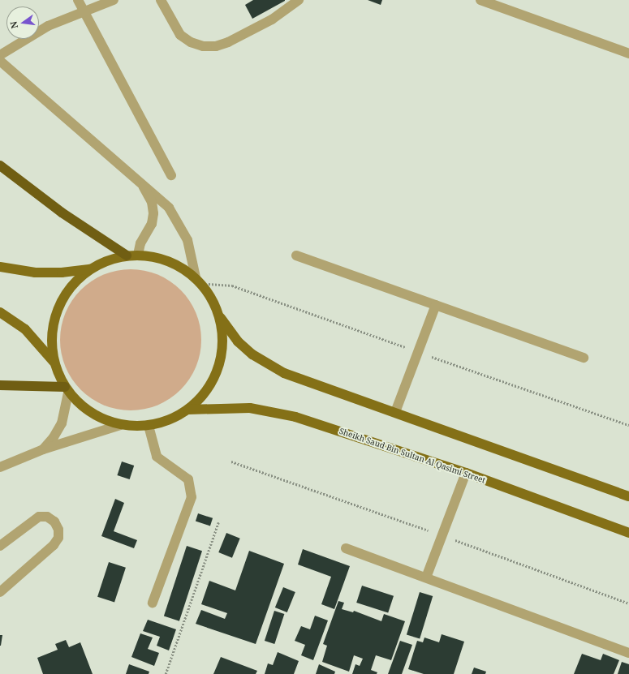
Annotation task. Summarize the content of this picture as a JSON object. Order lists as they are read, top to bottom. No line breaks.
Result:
{"streets":{"main road":["Sheikh Saud Bin Sultan Al Qasimi Street"]},"north":"left"}
